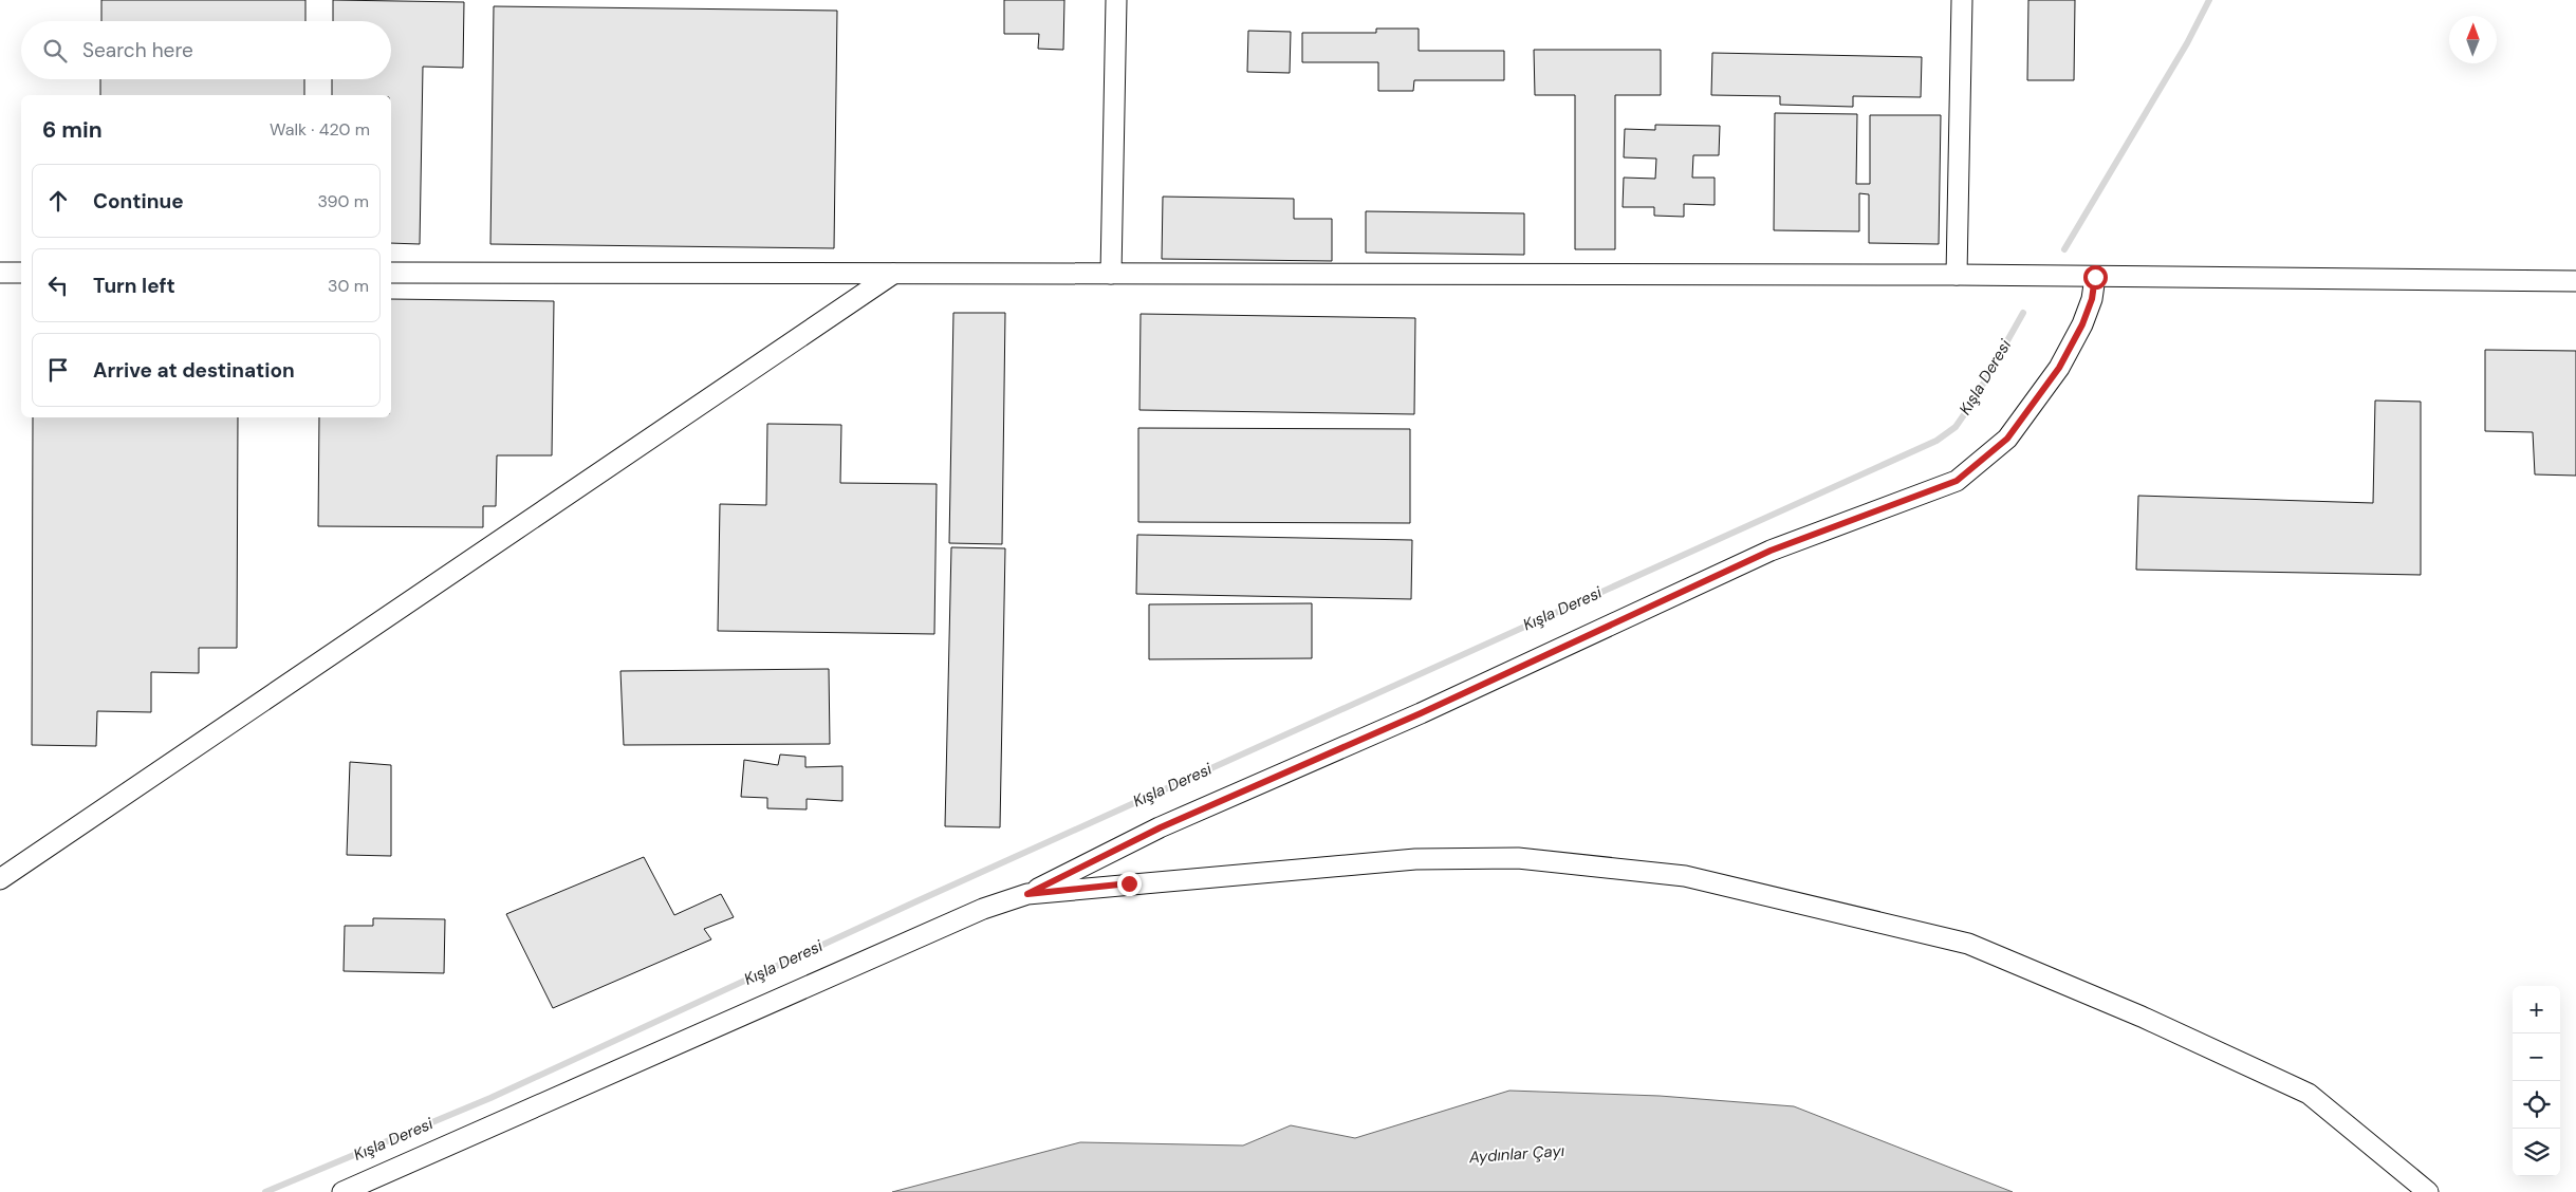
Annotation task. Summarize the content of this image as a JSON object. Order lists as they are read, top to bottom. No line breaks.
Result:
{"water":["Kışla Deresi","Aydınlar Çayı"],"north":"top","page":{"search":"Search here","heading":["6 min","Walk · 420 m"],"list":[["Continue","390 m"],["Turn left","30 m"],"Arrive at destination"],"map_buttons":["+","−"]}}
